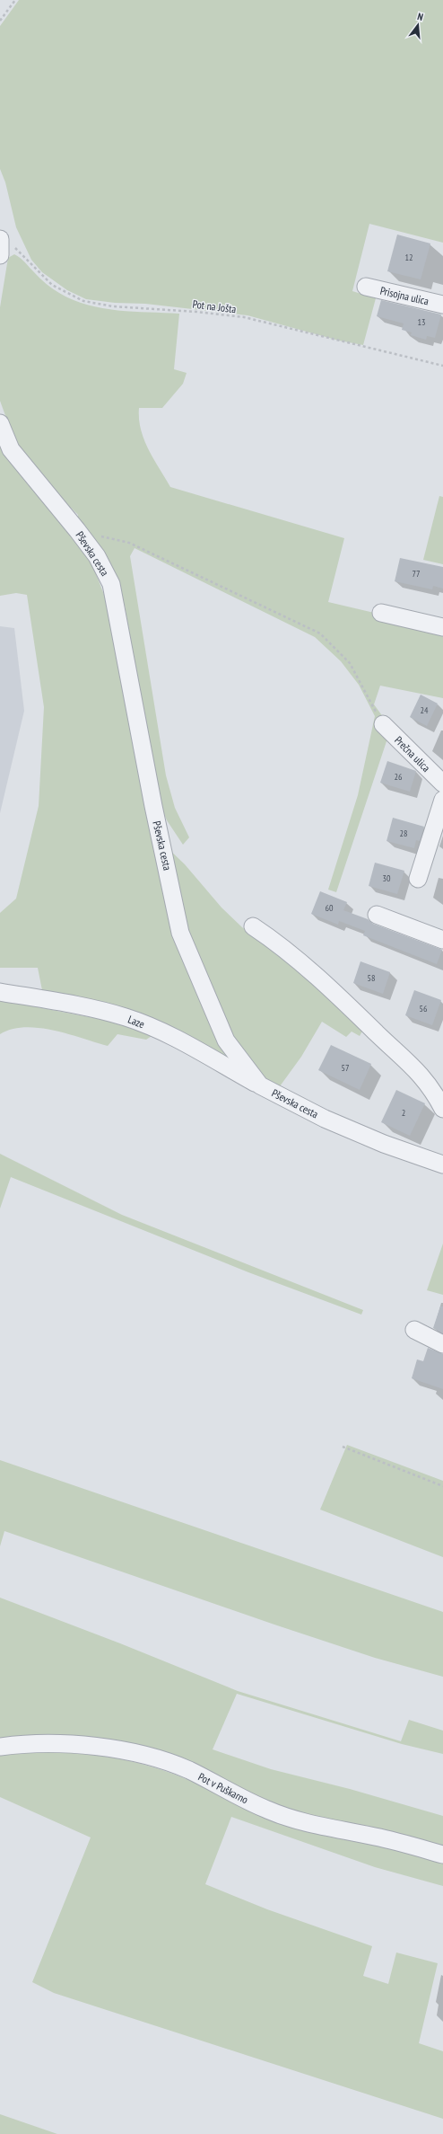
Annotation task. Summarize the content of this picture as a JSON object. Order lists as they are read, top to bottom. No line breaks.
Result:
{"streets":{"street":["Prisojna ulica","Pševska cesta","Prečna ulica","Laze","Pot v Puškarno"],"path":["Pot na Jošta"]},"crossings":[["Pševska cesta","Laze"]],"house_numbers":["12","13","77","24","26","28","30","60","58","56","57","2"],"north":"top"}
